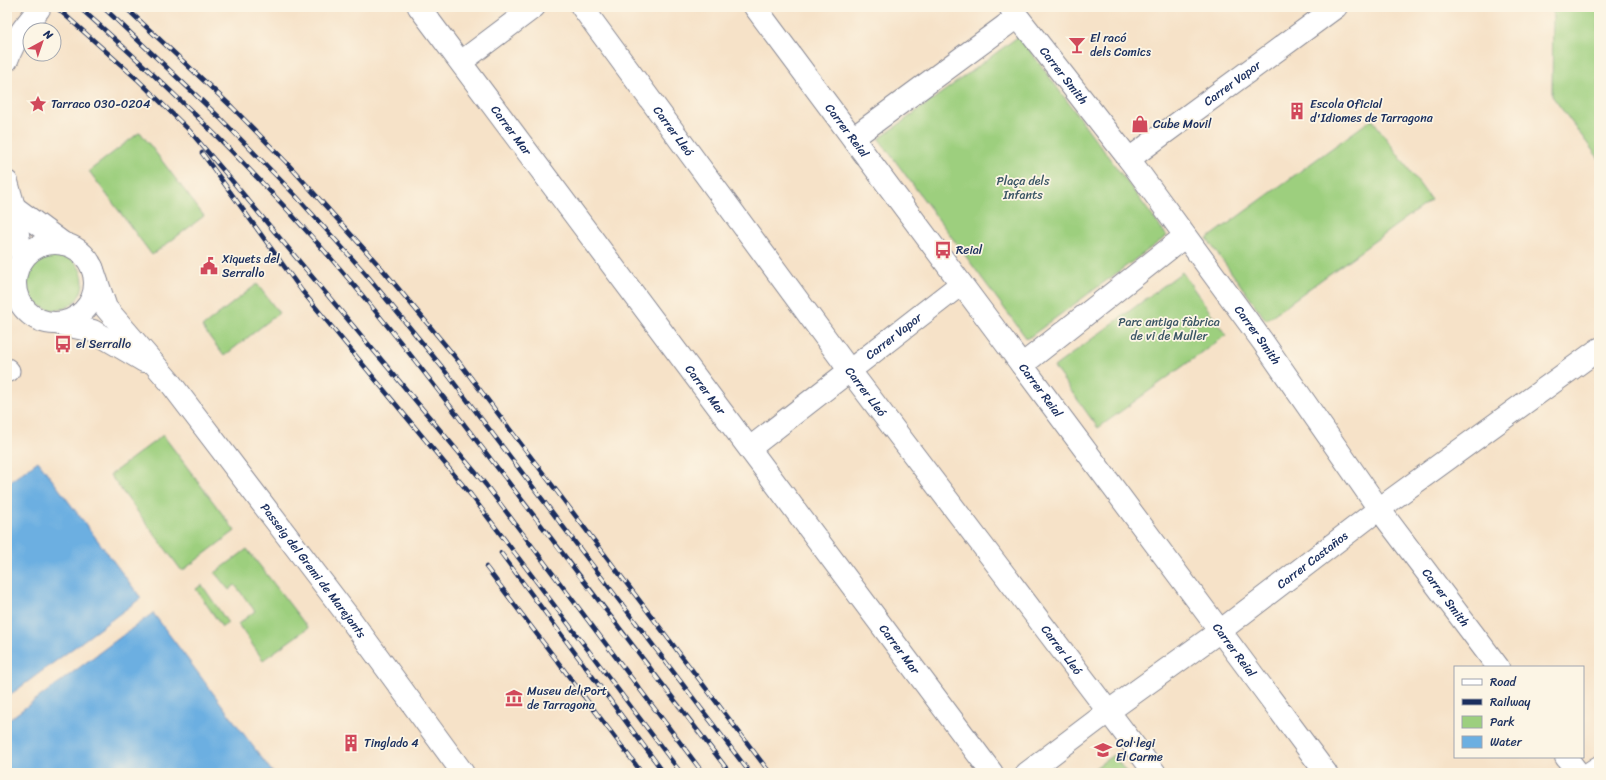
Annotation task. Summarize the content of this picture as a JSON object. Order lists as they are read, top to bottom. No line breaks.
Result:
{"streets":{"street":["Carrer Smith","Carrer Vapor","Carrer Mar","Carrer Reial","Carrer Lleó","Carrer Castaños","Passeig del Gremi de Marejants"]},"crossings":[["Carrer Smith","Carrer Vapor"],["Carrer Smith","Carrer Castaños"],["Carrer Vapor","Carrer Mar"],["Carrer Vapor","Carrer Reial"],["Carrer Vapor","Carrer Lleó"],["Carrer Reial","Carrer Castaños"],["Carrer Lleó","Carrer Castaños"]],"parks":["Plaça dels Infants","Parc antiga fàbrica de vi de Muller"],"places":{"bar":["El racó dels Comics"],"place":["Tarraco 030-0204"],"building":["Escola Oficial d'Idiomes de Tarragona","Tinglado 4"],"shop":["Cube Movil"],"bus stop":["Reial","el Serrallo"],"public building":["Xiquets del Serrallo"],"museum":["Museu del Port de Tarragona"],"school or university":["Col·legi El Carme"]},"legend":["Road","Railway","Park","Water"],"north":"top right"}
